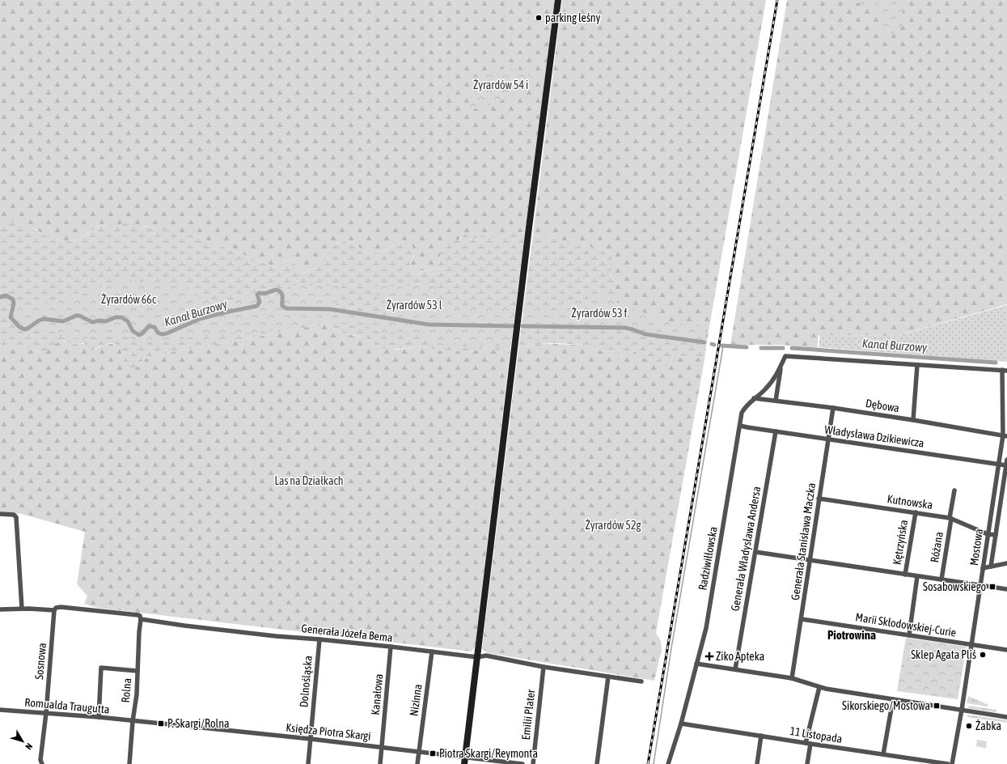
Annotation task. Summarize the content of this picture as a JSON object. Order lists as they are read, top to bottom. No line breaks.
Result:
{"streets":{"street":["Dębowa","Władysława Dzikiewicza","Kutnowska","Generała Stanisława Maczka","Kętrzyńska","Różana","Mostowa","Generała Władysława Andersa","Radziwiłłowska","Marii Skłodowskiej-Curie","Generała Józefa Bema","Sosnowa","Dolnośląska","Rolna","Kanałowa","Nizinna","Romualda Traugutta","Emilii Plater","Księdza Piotra Skargi","11 Listopada"]},"crossings":[["Dębowa","Generała Stanisława Maczka"],["Dębowa","Mostowa"],["Dębowa","Radziwiłłowska"],["Władysława Dzikiewicza","Generała Stanisława Maczka"],["Władysława Dzikiewicza","Mostowa"],["Władysława Dzikiewicza","Generała Władysława Andersa"],["Władysława Dzikiewicza","Radziwiłłowska"],["Kutnowska","Generała Stanisława Maczka"],["Kutnowska","Kętrzyńska"],["Kutnowska","Różana"],["Kutnowska","Mostowa"],["Generała Stanisława Maczka","Marii Skłodowskiej-Curie"],["Mostowa","Marii Skłodowskiej-Curie"],["Radziwiłłowska","11 Listopada"],["Generała Józefa Bema","Sosnowa"],["Generała Józefa Bema","Dolnośląska"],["Generała Józefa Bema","Rolna"],["Generała Józefa Bema","Kanałowa"],["Generała Józefa Bema","Nizinna"],["Generała Józefa Bema","Emilii Plater"],["Sosnowa","Romualda Traugutta"],["Dolnośląska","Księdza Piotra Skargi"],["Rolna","Romualda Traugutta"],["Rolna","Księdza Piotra Skargi"],["Kanałowa","Księdza Piotra Skargi"],["Nizinna","Księdza Piotra Skargi"],["Romualda Traugutta","Księdza Piotra Skargi"]],"districts":["Piotrowina"],"water":["Kanał Burzowy"],"parks":["Żyrardów 54 i","Żyrardów 66c","Żyrardów 53 l","Żyrardów 53 f","Las na Działkach","Żyrardów 52g"],"places":{"other":["parking leśny","Sklep Agata Pliś","Żabka"],"transit":["Sosabowskiego","Sikorskiego/Mostowa","P. Skargi/Rolna","Piotra Skargi/Reymonta"],"health":["Ziko Apteka"]},"north":"bottom right"}
